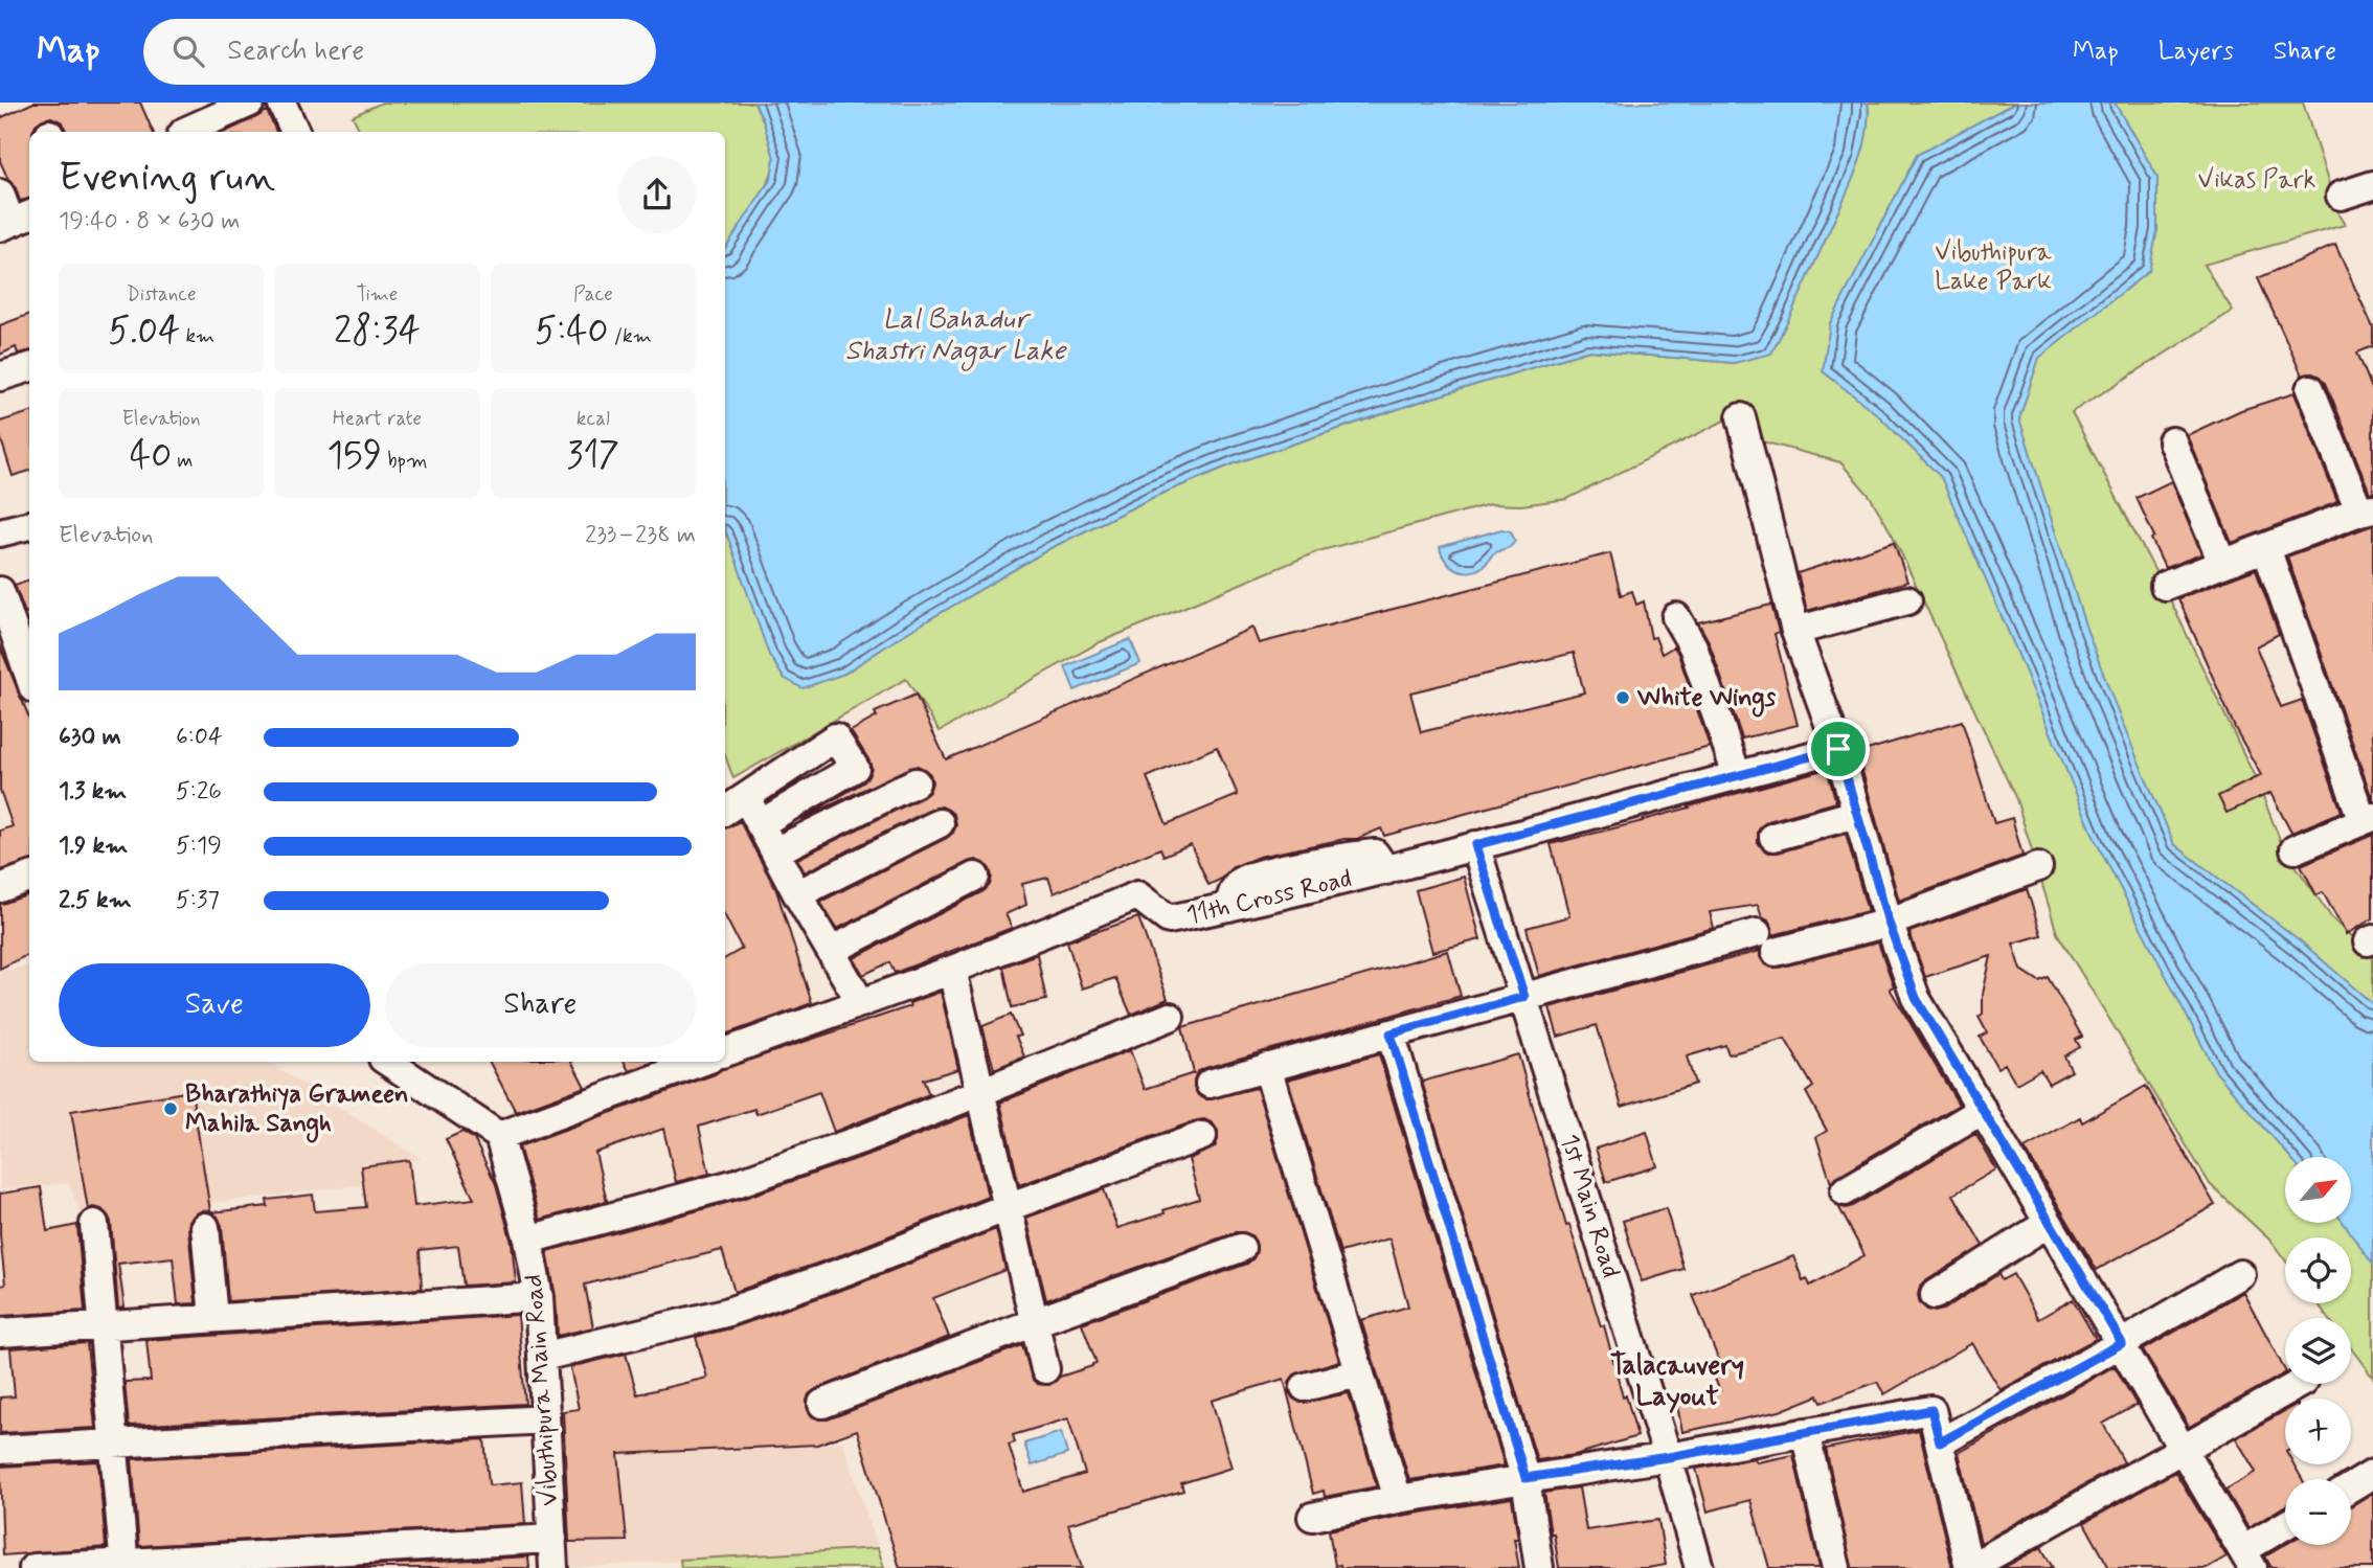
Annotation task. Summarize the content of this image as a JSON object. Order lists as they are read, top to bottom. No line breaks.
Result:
{"streets":{"street":["11th Cross Road","1st Main Road","Vibuthipura Main Road"]},"crossings":[["11th Cross Road","1st Main Road"]],"districts":["Talacauvery Layout"],"water":["Lal Bahadur Shastri Nagar Lake"],"parks":["Vikas Park","Vibuthipura Lake Park"],"places":["White Wings","Bharathiya Grameen Mahila Sangh"],"north":"top right","page":{"header":"Map","search":"Search here","nav":["Map","Layers","Share"],"heading":["Evening run","19:40 · 8 × 630 m"],"stats":[["Distance","5.04 km"],["Time","28:34"],["Pace","5:40 /km"],["Elevation","40 m"],["Heart rate","159 bpm"],["kcal","317"]],"chart":["Elevation","233–238 m"],"list":[{"name":"630 m","note":"6:04"},{"name":"1.3 km","note":"5:26"},{"name":"1.9 km","note":"5:19"},{"name":"2.5 km","note":"5:37"}],"buttons":["Save","Share"],"map_buttons":["+","−"]}}
